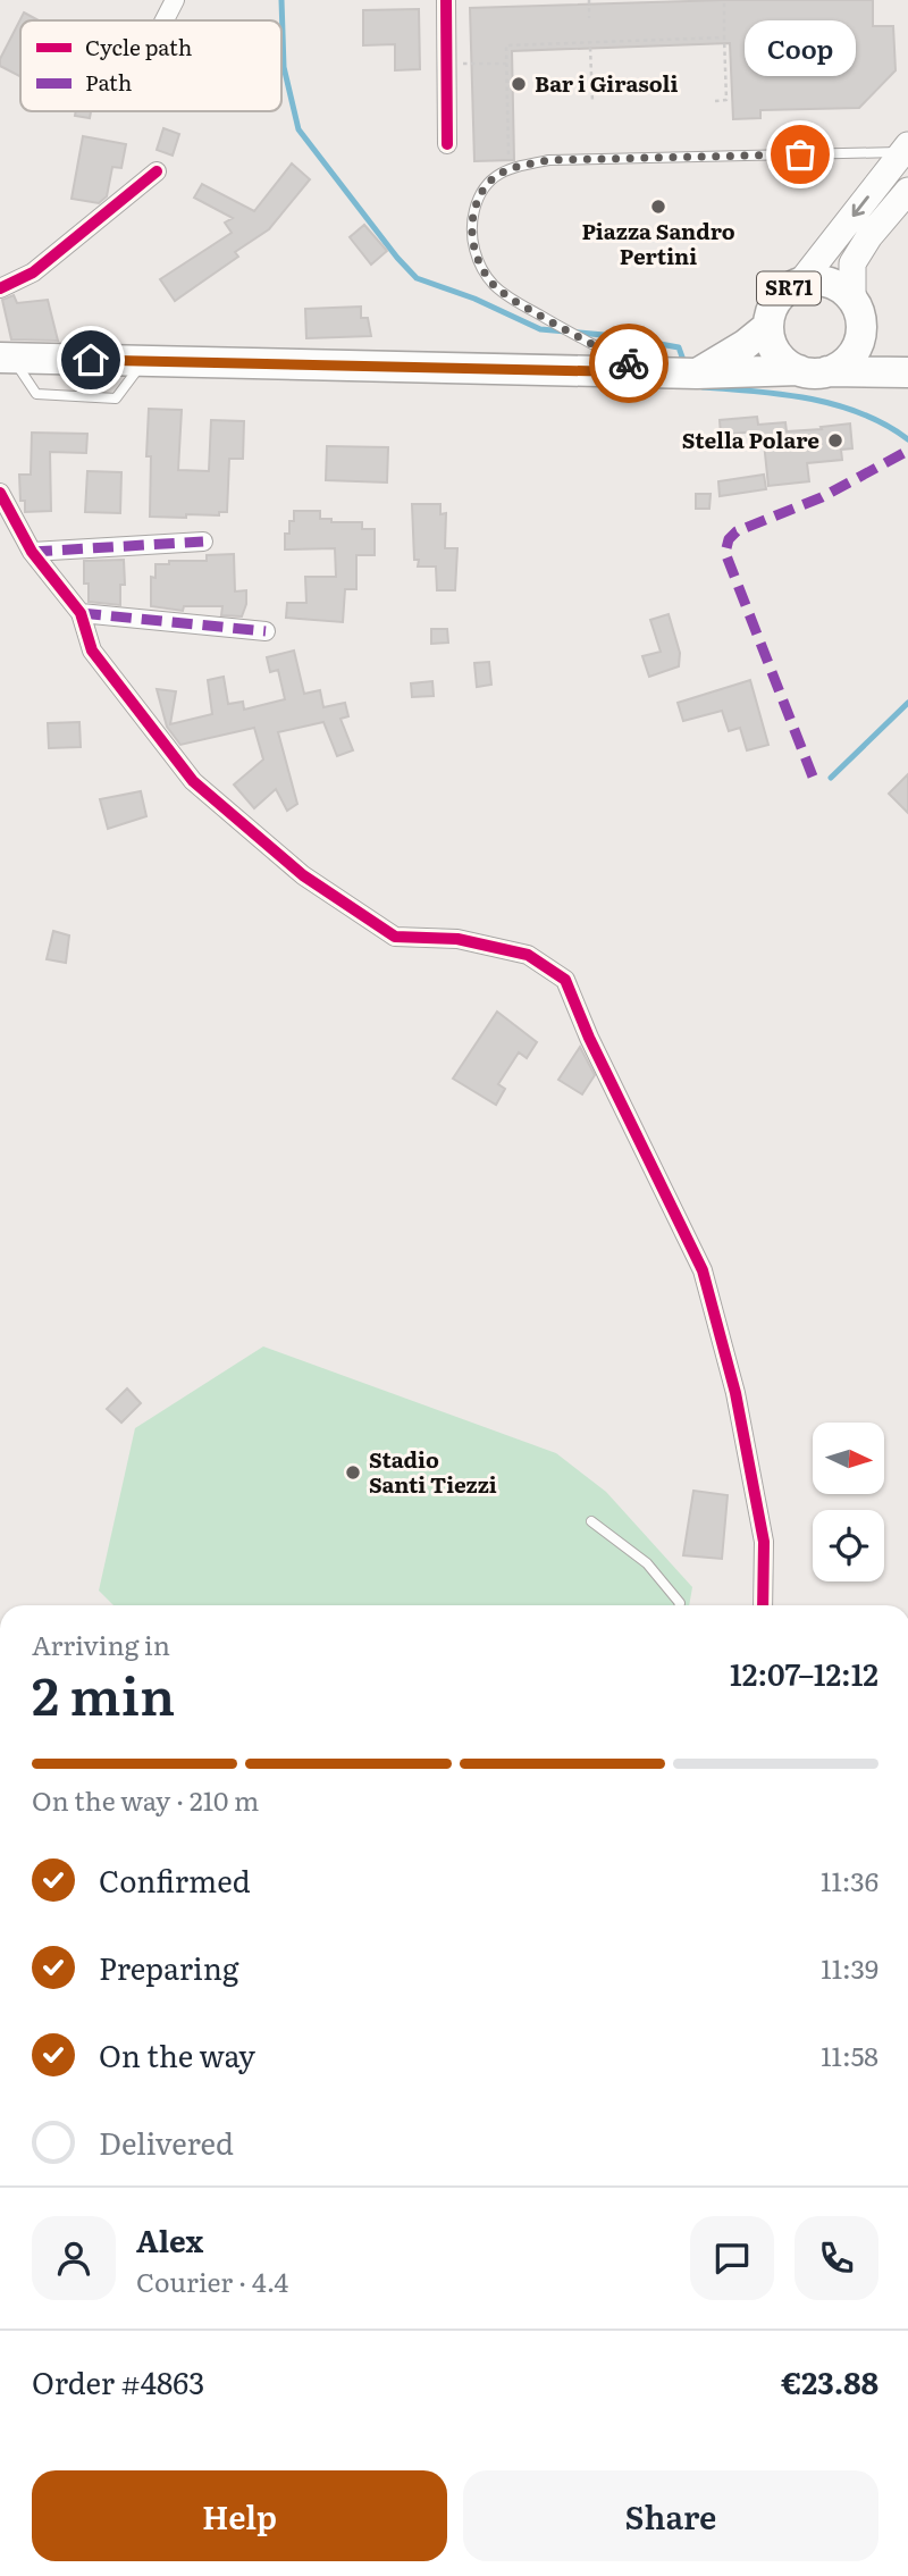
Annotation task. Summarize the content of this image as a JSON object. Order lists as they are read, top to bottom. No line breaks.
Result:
{"streets":{"main road":["SR71"]},"places":["Bar i Girasoli","Coop","Piazza Sandro Pertini","Stella Polare","Stadio Santi Tiezzi"],"legend":["Cycle path","Path"],"north":"right","page":{"bubble":"Coop","heading":["2 min","Arriving in","12:07–12:12"],"panel":["Alex","Courier · 4.4","Order #4863","€23.88"],"bar":"On the way · 210 m","list":[["Confirmed","11:36"],["Preparing","11:39"],["On the way","11:58"],"Delivered"],"buttons":["Help","Share"]}}
